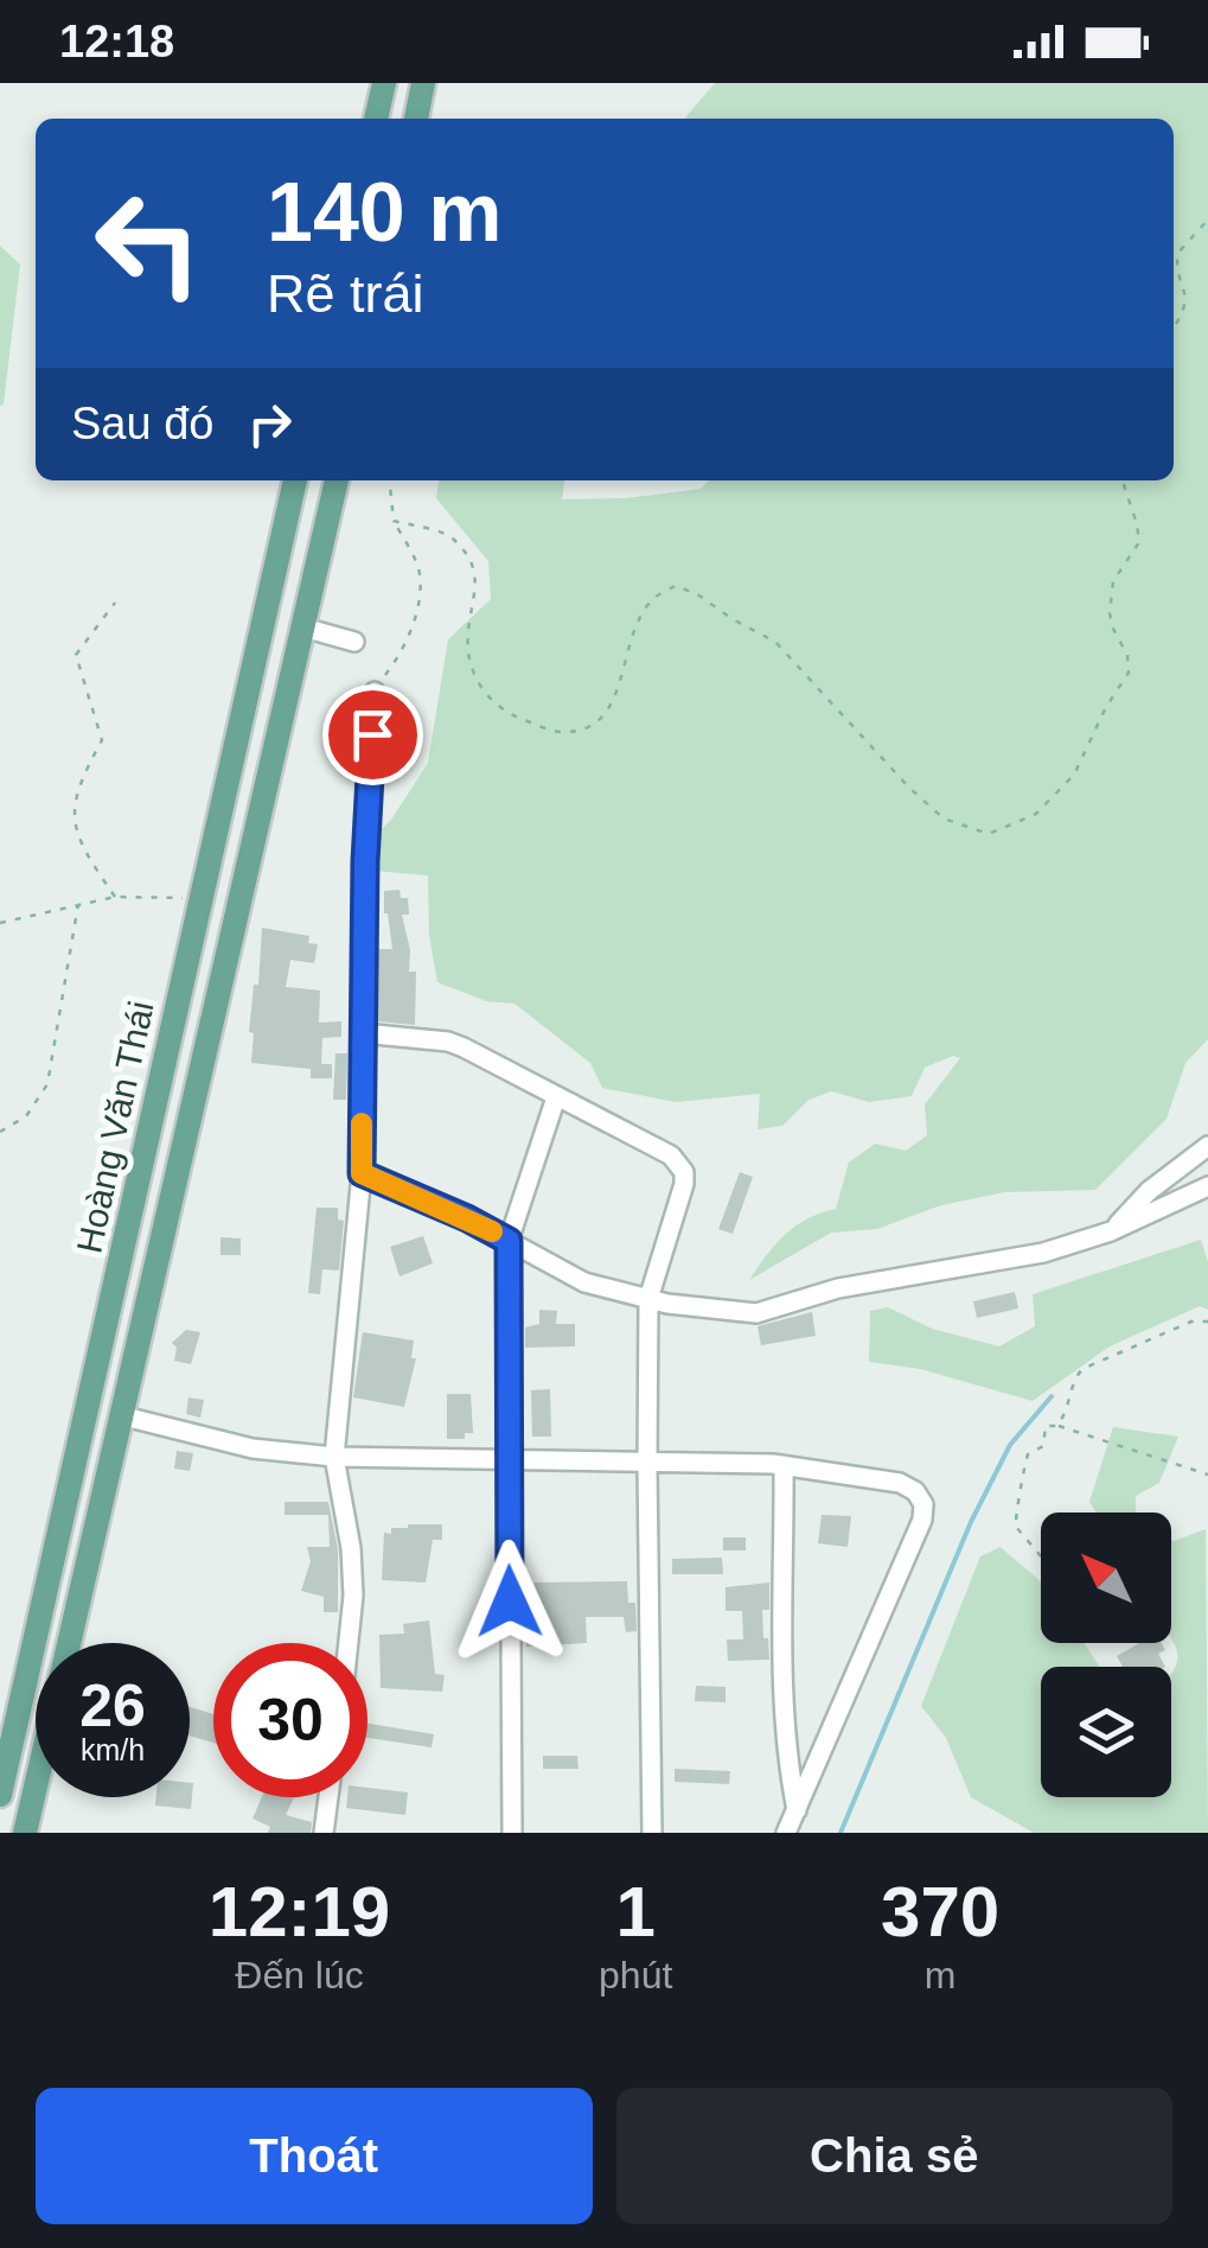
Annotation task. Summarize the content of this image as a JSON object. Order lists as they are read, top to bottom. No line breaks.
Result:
{"streets":{"main road":["Hoàng Văn Thái"]},"north":"top left","page":{"status":"12:18","turn":["140 m","Rẽ trái"],"then":"Sau đó","speed":"26 km/h","limit":"30","eta":["12:19","Đến lúc","1","phút","370","m"],"buttons":["Thoát","Chia sẻ"]}}
